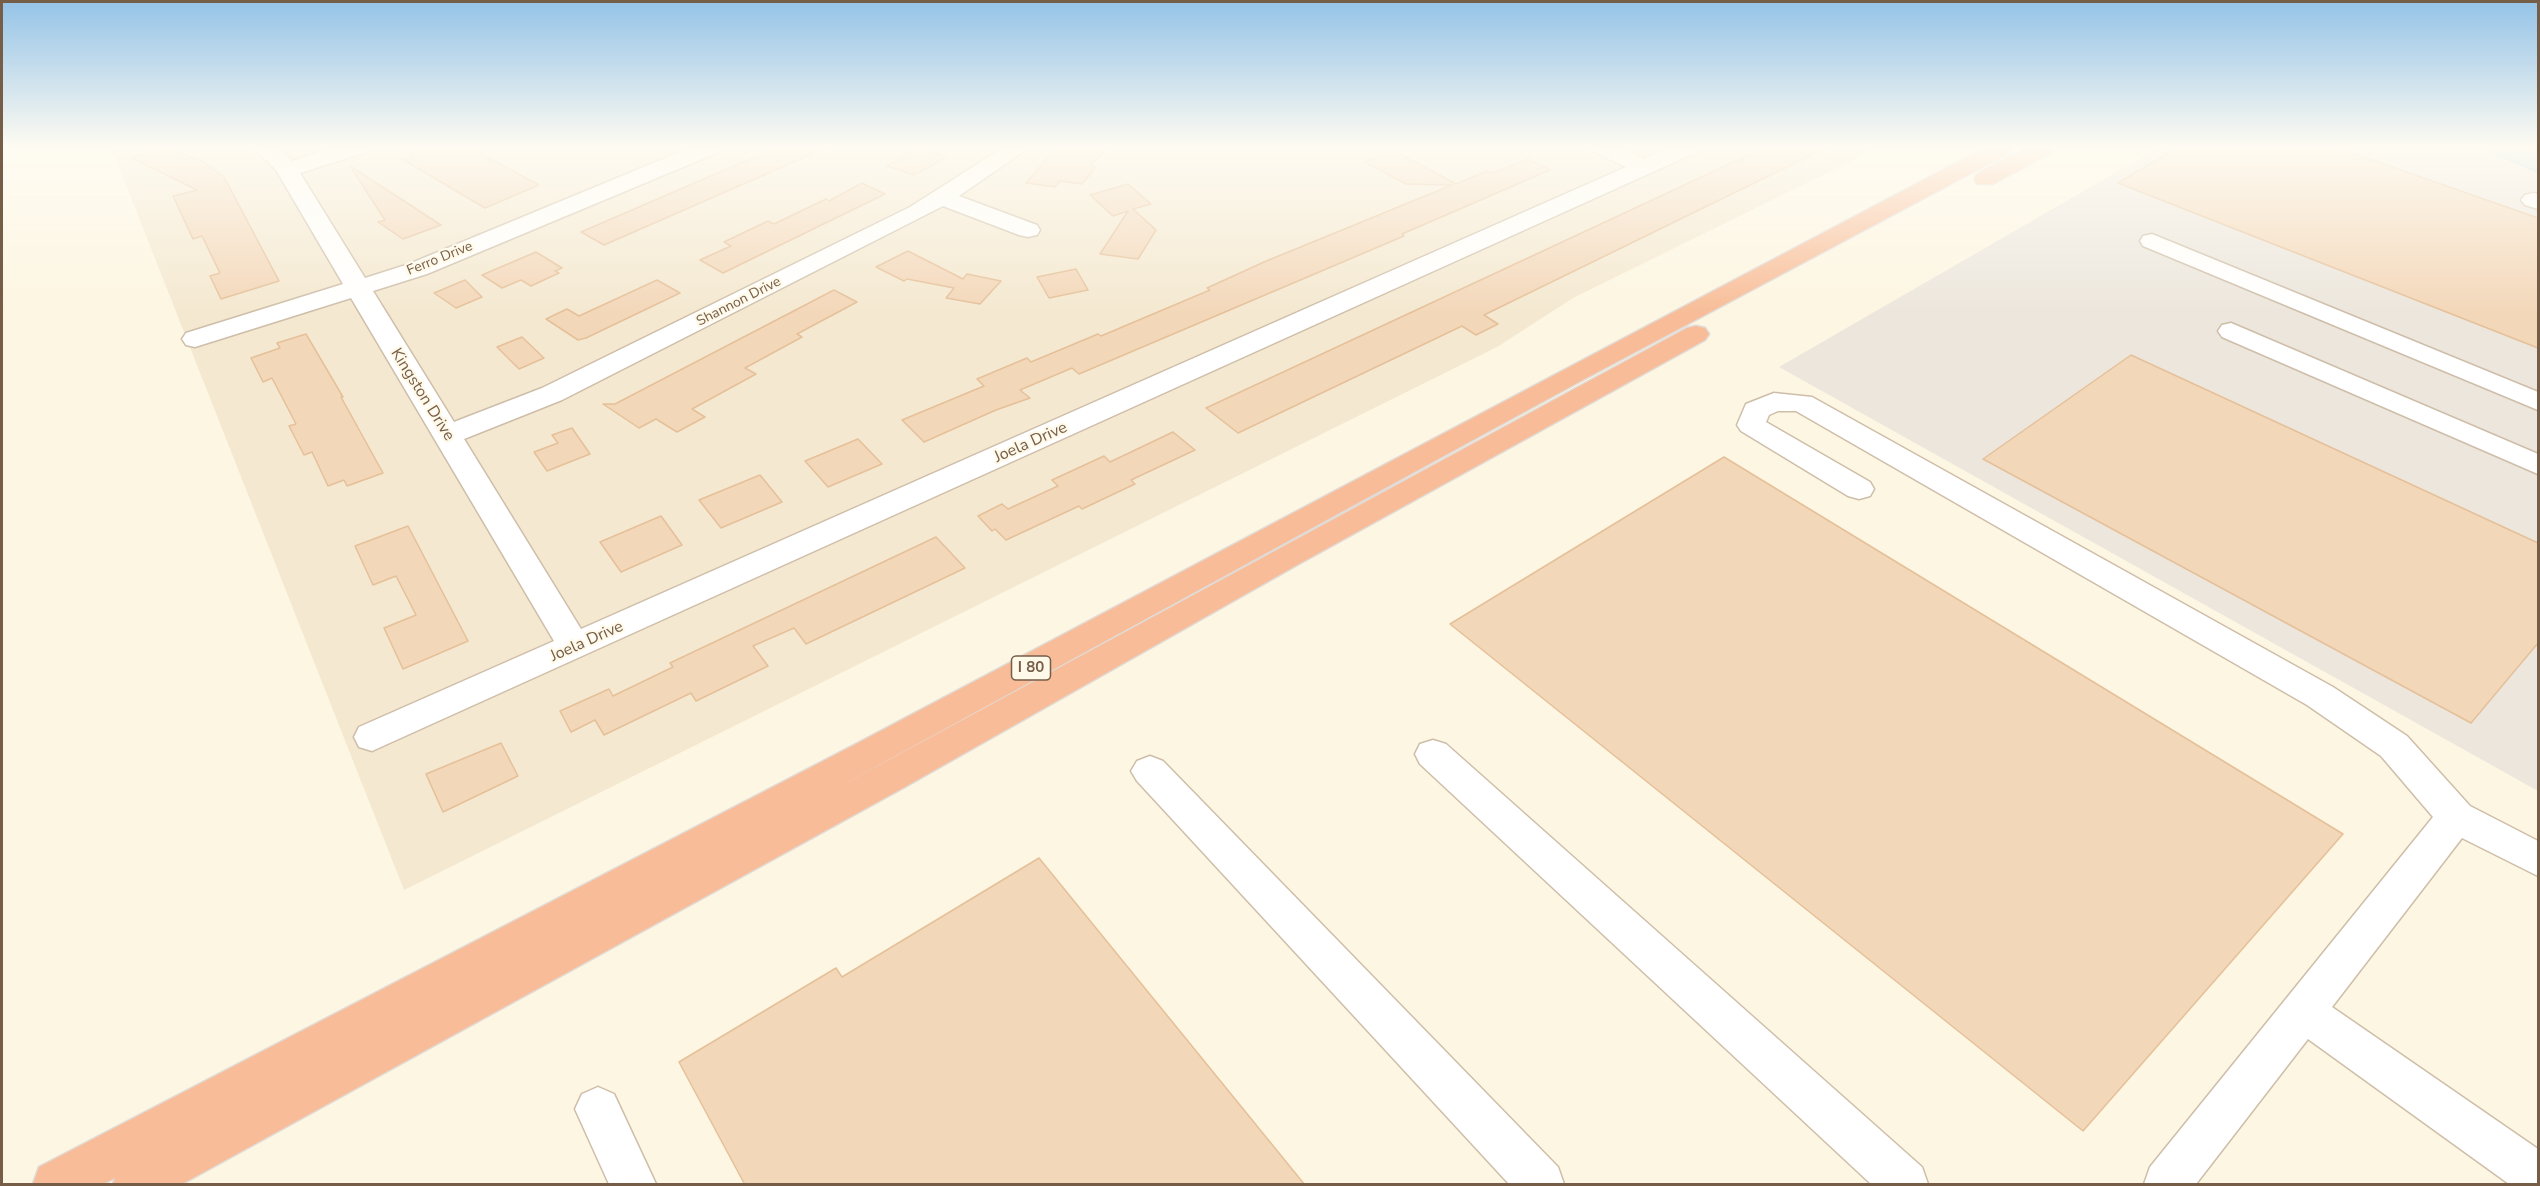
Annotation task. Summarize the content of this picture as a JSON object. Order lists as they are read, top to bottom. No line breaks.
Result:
{"streets":{"highway":["I 80"],"street":["Ferro Drive","Shannon Drive","Kingston Drive","Joela Drive"]},"crossings":[["Ferro Drive","Kingston Drive"],["Shannon Drive","Kingston Drive"],["Kingston Drive","Joela Drive"]]}
